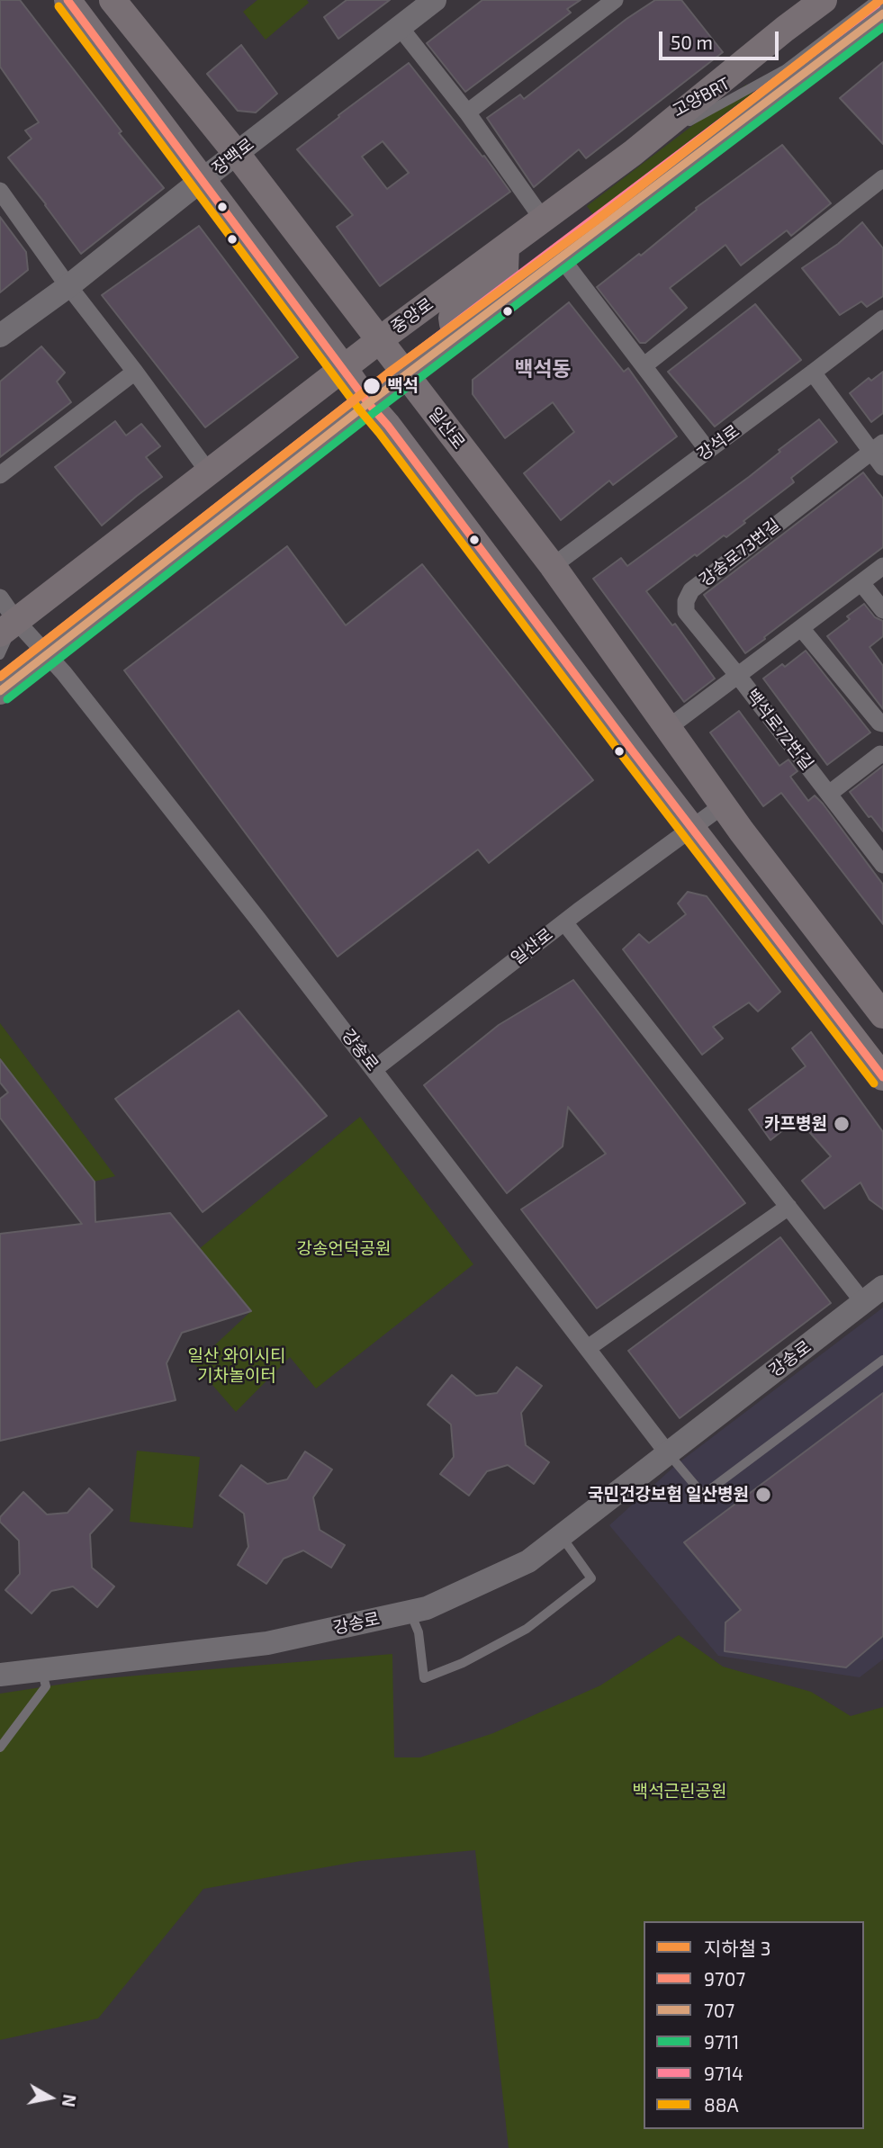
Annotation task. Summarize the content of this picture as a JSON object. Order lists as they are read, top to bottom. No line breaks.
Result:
{"streets":{"main road":["중앙로","일산로"],"street":["장백로","강석로","강송로73번길","백석로72번길","강송로"],"lane":["고양BRT"]},"crossings":[["고양BRT","중앙로"],["장백로","일산로"],["중앙로","일산로"],["일산로","강석로"],["일산로","백석로72번길"],["일산로","강송로"],["강송로73번길","백석로72번길"]],"districts":["백석동"],"parks":["강송언덕공원","일산 와이시티 기차놀이터","백석근린공원"],"places":["백석","카프병원","국민건강보험 일산병원"],"lines":["metro line 3","transit line 9707","transit line 9714","transit line 88A","transit line 707","transit line 9711"],"legend":["지하철 3","9707","707","9711","9714","88A"],"scale_bar":"50 m","north":"right"}
